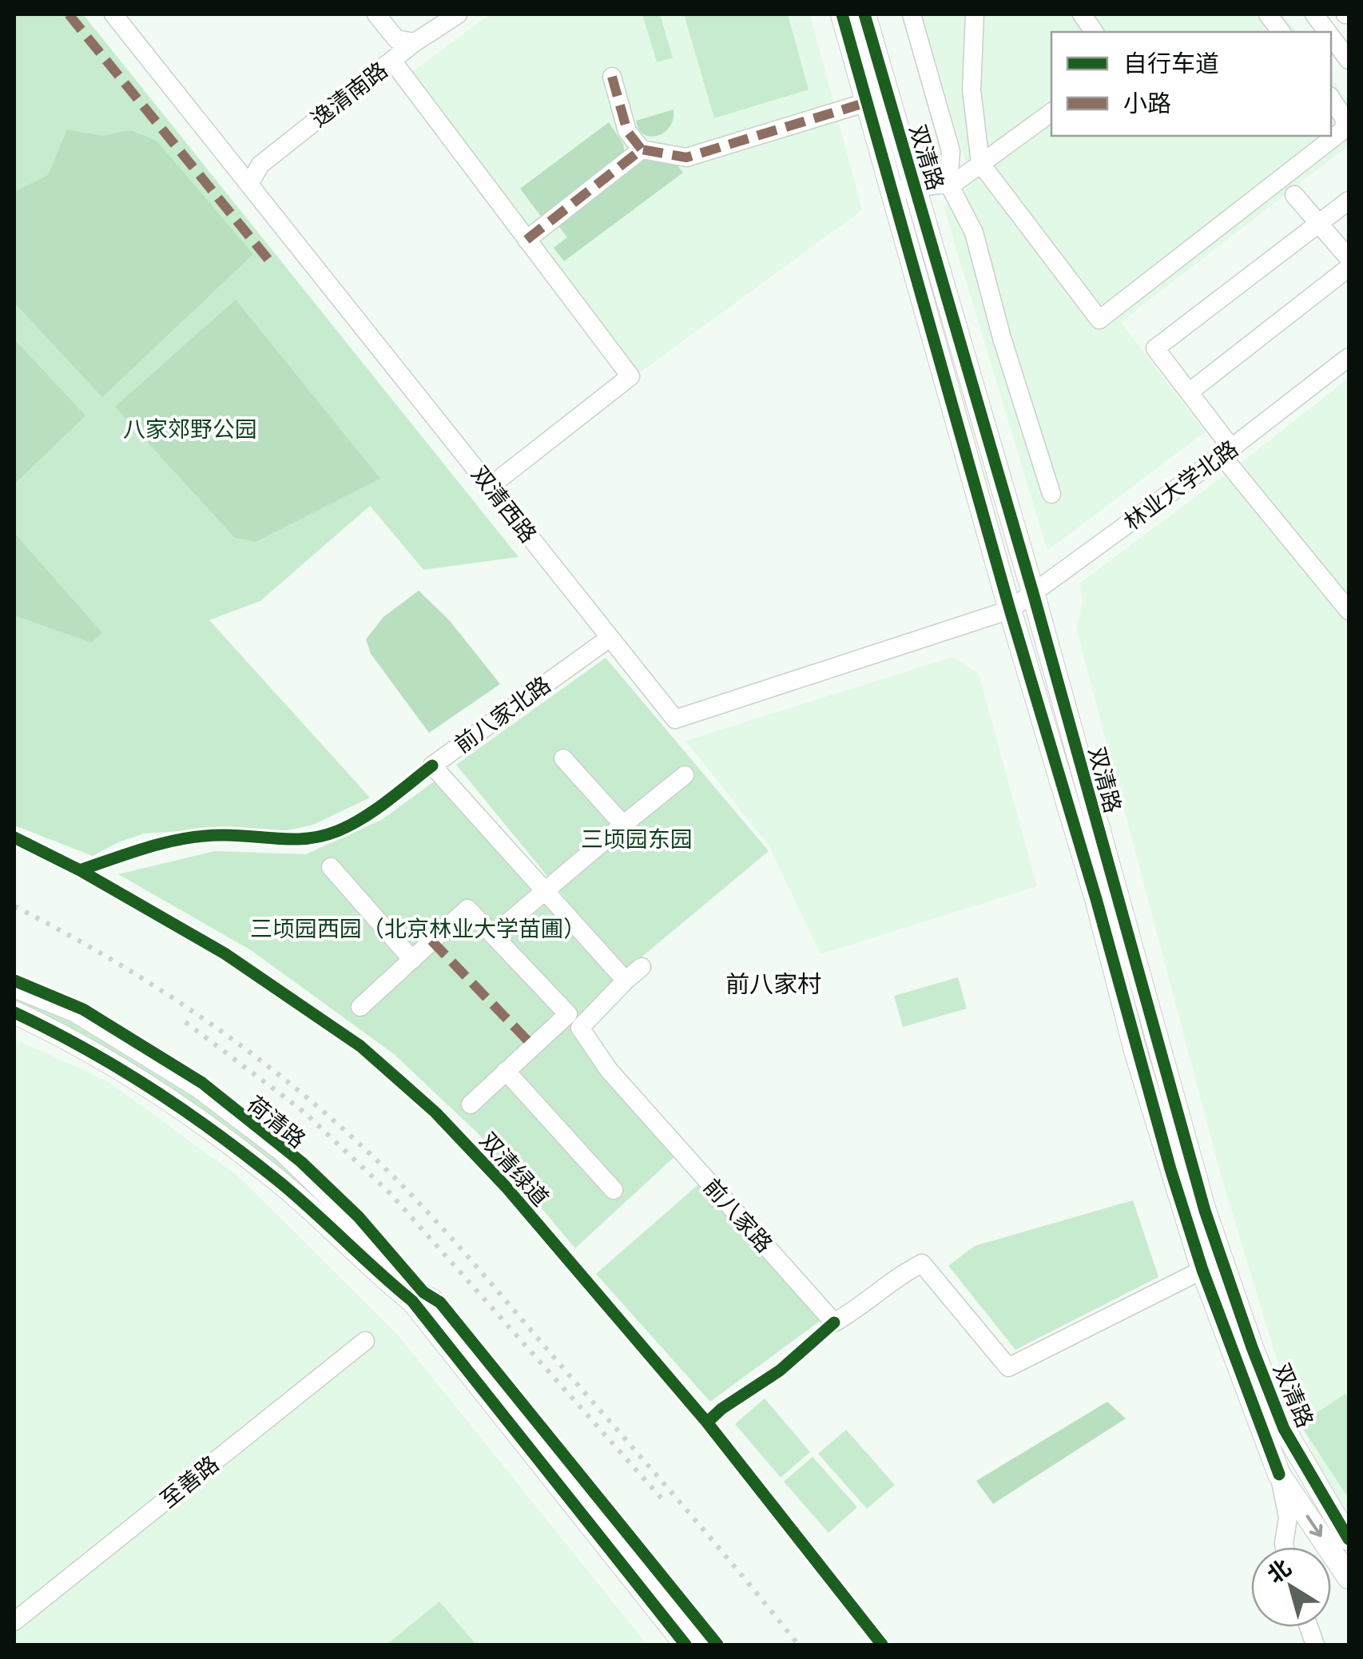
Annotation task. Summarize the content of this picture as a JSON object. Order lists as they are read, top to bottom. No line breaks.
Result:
{"streets":{"main road":["双清路","荷清路"],"street":["逸清南路","林业大学北路","双清西路","前八家北路","前八家路","至善路"],"cycle path":["双清绿道"]},"crossings":[["逸清南路","双清西路"],["双清路","林业大学北路"],["双清路","双清西路"],["双清路","前八家路"],["林业大学北路","双清西路"],["双清西路","前八家北路"]],"districts":["前八家村"],"parks":["八家郊野公园","三顷园东园","三顷园西园（北京林业大学苗圃）"],"legend":["自行车道","小路"],"north":"top left"}
